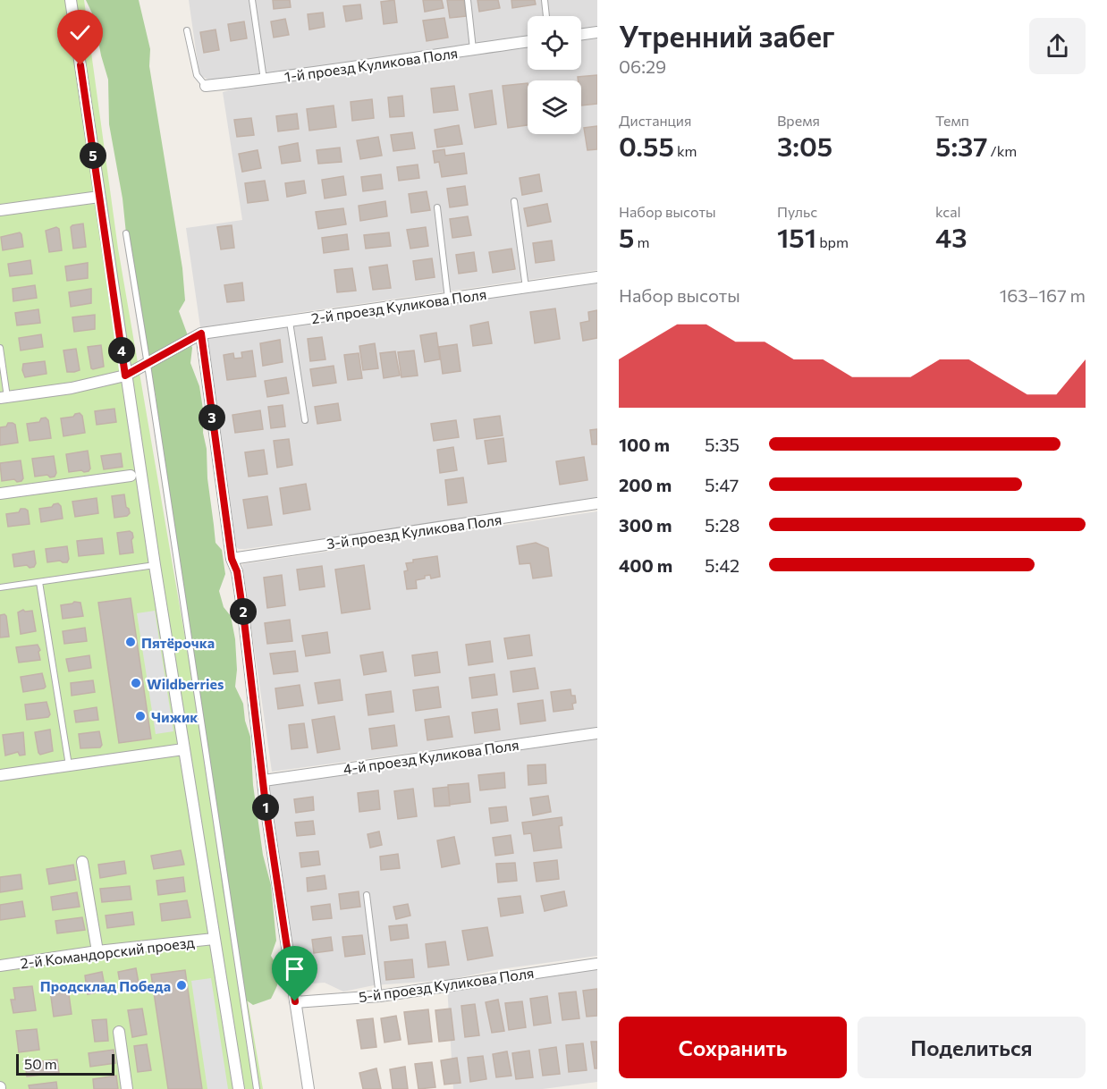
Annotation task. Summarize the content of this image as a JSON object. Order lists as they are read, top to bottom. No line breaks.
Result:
{"streets":{"street":["1-й проезд Куликова Поля","2-й проезд Куликова Поля","3-й проезд Куликова Поля","4-й проезд Куликова Поля","2-й Командорский проезд","5-й проезд Куликова Поля"]},"places":["Пятёрочка","Wildberries","Чижик","Продсклад Победа"],"scale_bar":"50 m","page":{"heading":["Утренний забег","06:29"],"stats":[["Дистанция","0.55 km"],["Время","3:05"],["Темп","5:37 /km"],["Набор высоты","5 m"],["Пульс","151 bpm"],["kcal","43"]],"pins":["5","4","3","2","1"],"chart":["Набор высоты","163–167 m"],"list":[{"name":"100 m","note":"5:35"},{"name":"200 m","note":"5:47"},{"name":"300 m","note":"5:28"},{"name":"400 m","note":"5:42"}],"buttons":["Сохранить","Поделиться"],"scale":"50 m"}}
